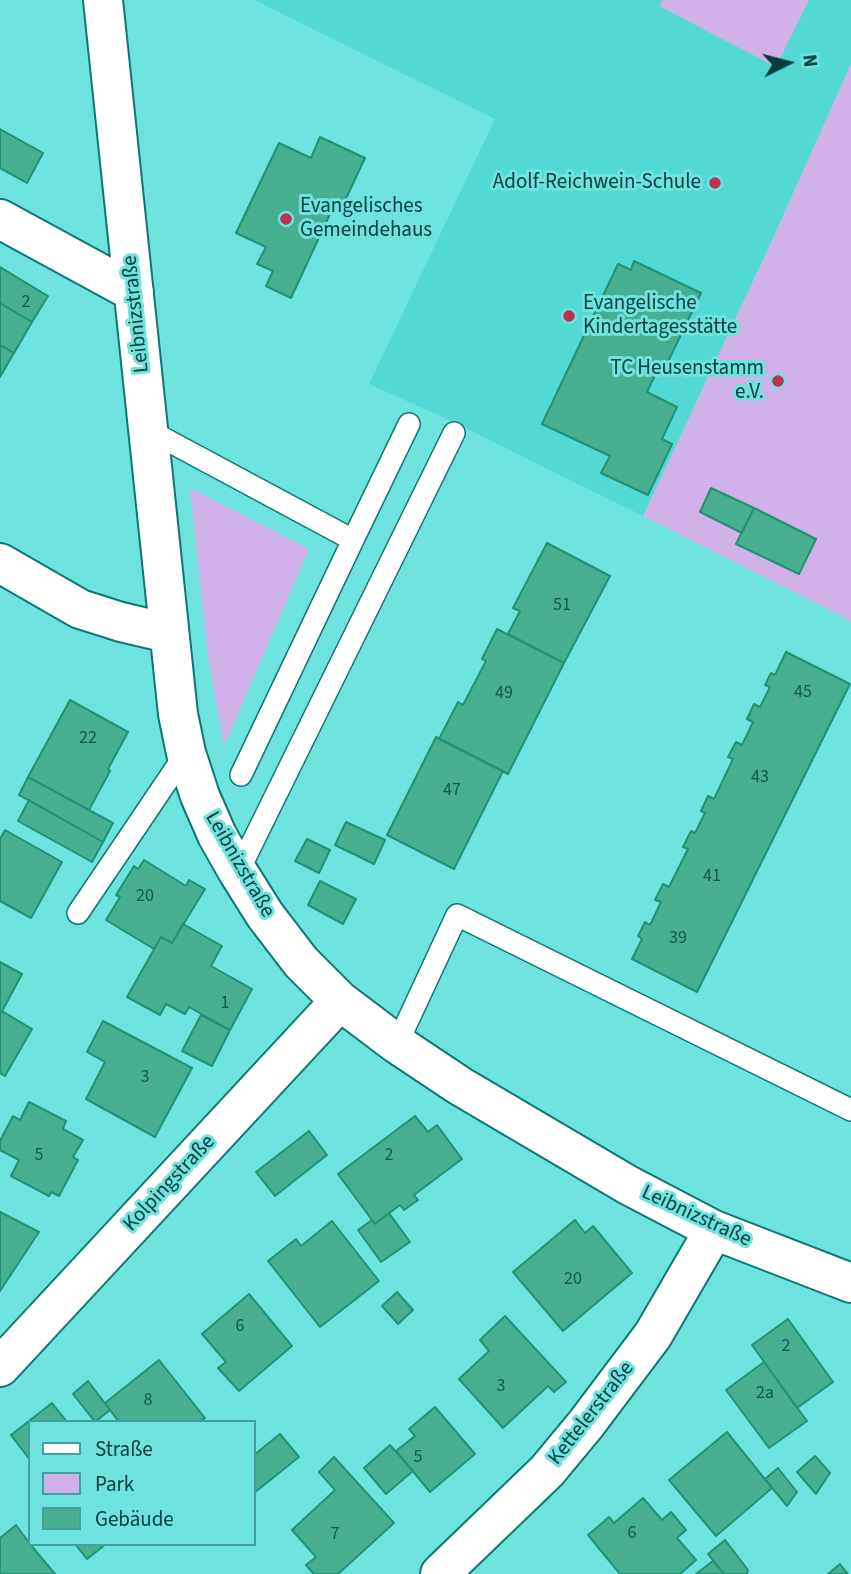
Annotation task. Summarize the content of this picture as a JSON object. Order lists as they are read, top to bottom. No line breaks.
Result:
{"streets":{"street":["Leibnizstraße","Kolpingstraße","Kettelerstraße"]},"crossings":[["Leibnizstraße","Kolpingstraße"],["Leibnizstraße","Kettelerstraße"]],"places":["Adolf-Reichwein-Schule","Evangelisches Gemeindehaus","Evangelische Kindertagesstätte","TC Heusenstamm e.V."],"house_numbers":["2","51","45","49","22","43","47","41","20","39","1","3","5","2","20","6","2","3","2a","8","5","6","7"],"legend":["Straße","Park","Gebäude"],"north":"right"}
